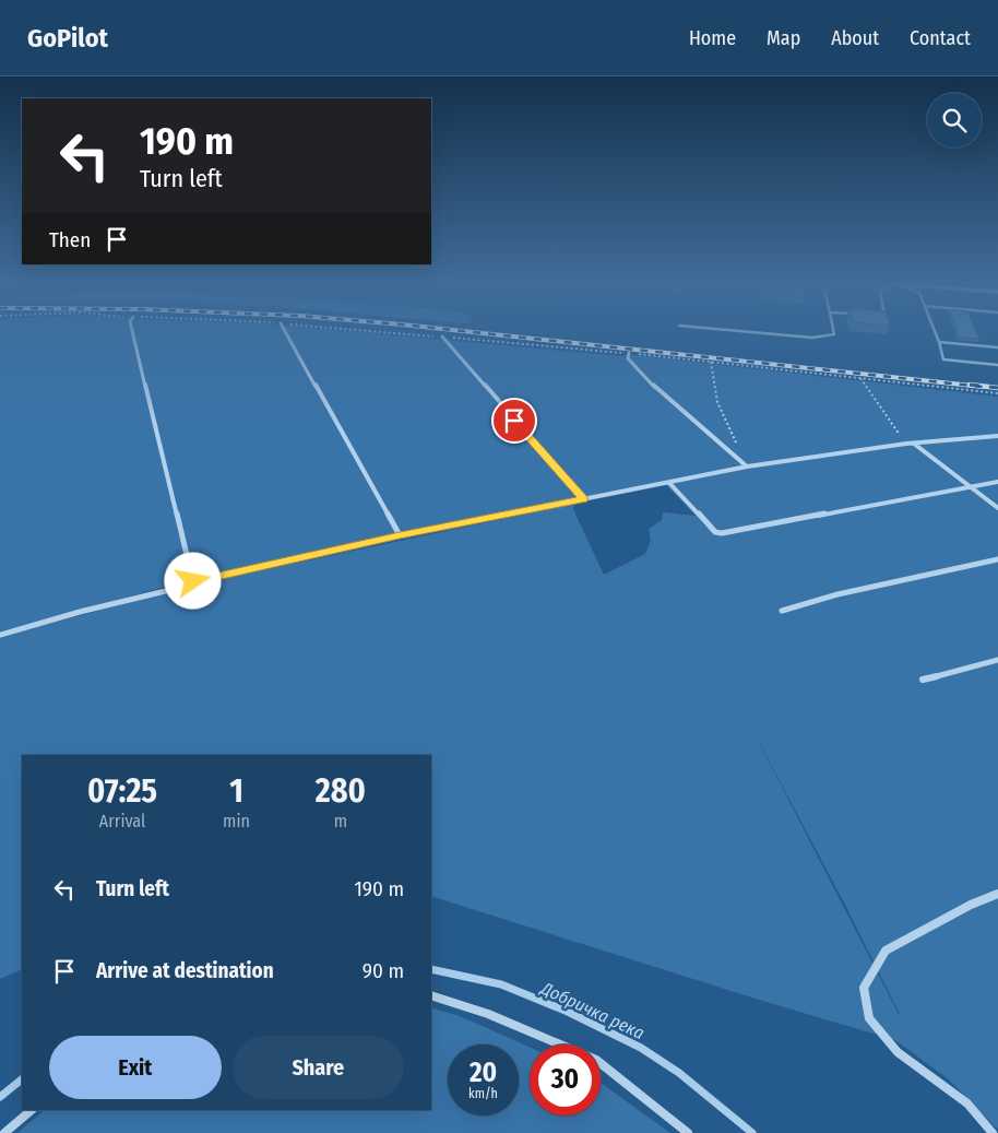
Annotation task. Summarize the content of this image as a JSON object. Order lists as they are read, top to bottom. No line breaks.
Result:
{"water":["Добричка река"],"page":{"header":"GoPilot","nav":["Home","Map","About","Contact"],"turn":["190 m","Turn left"],"then":"Then","eta":["07:25","Arrival","1","min","280","m"],"list":[{"name":"Turn left","value":"190 m"},{"name":"Arrive at destination","value":"90 m"}],"buttons":["Exit","Share"],"speed":"20 km/h","limit":"30"}}
